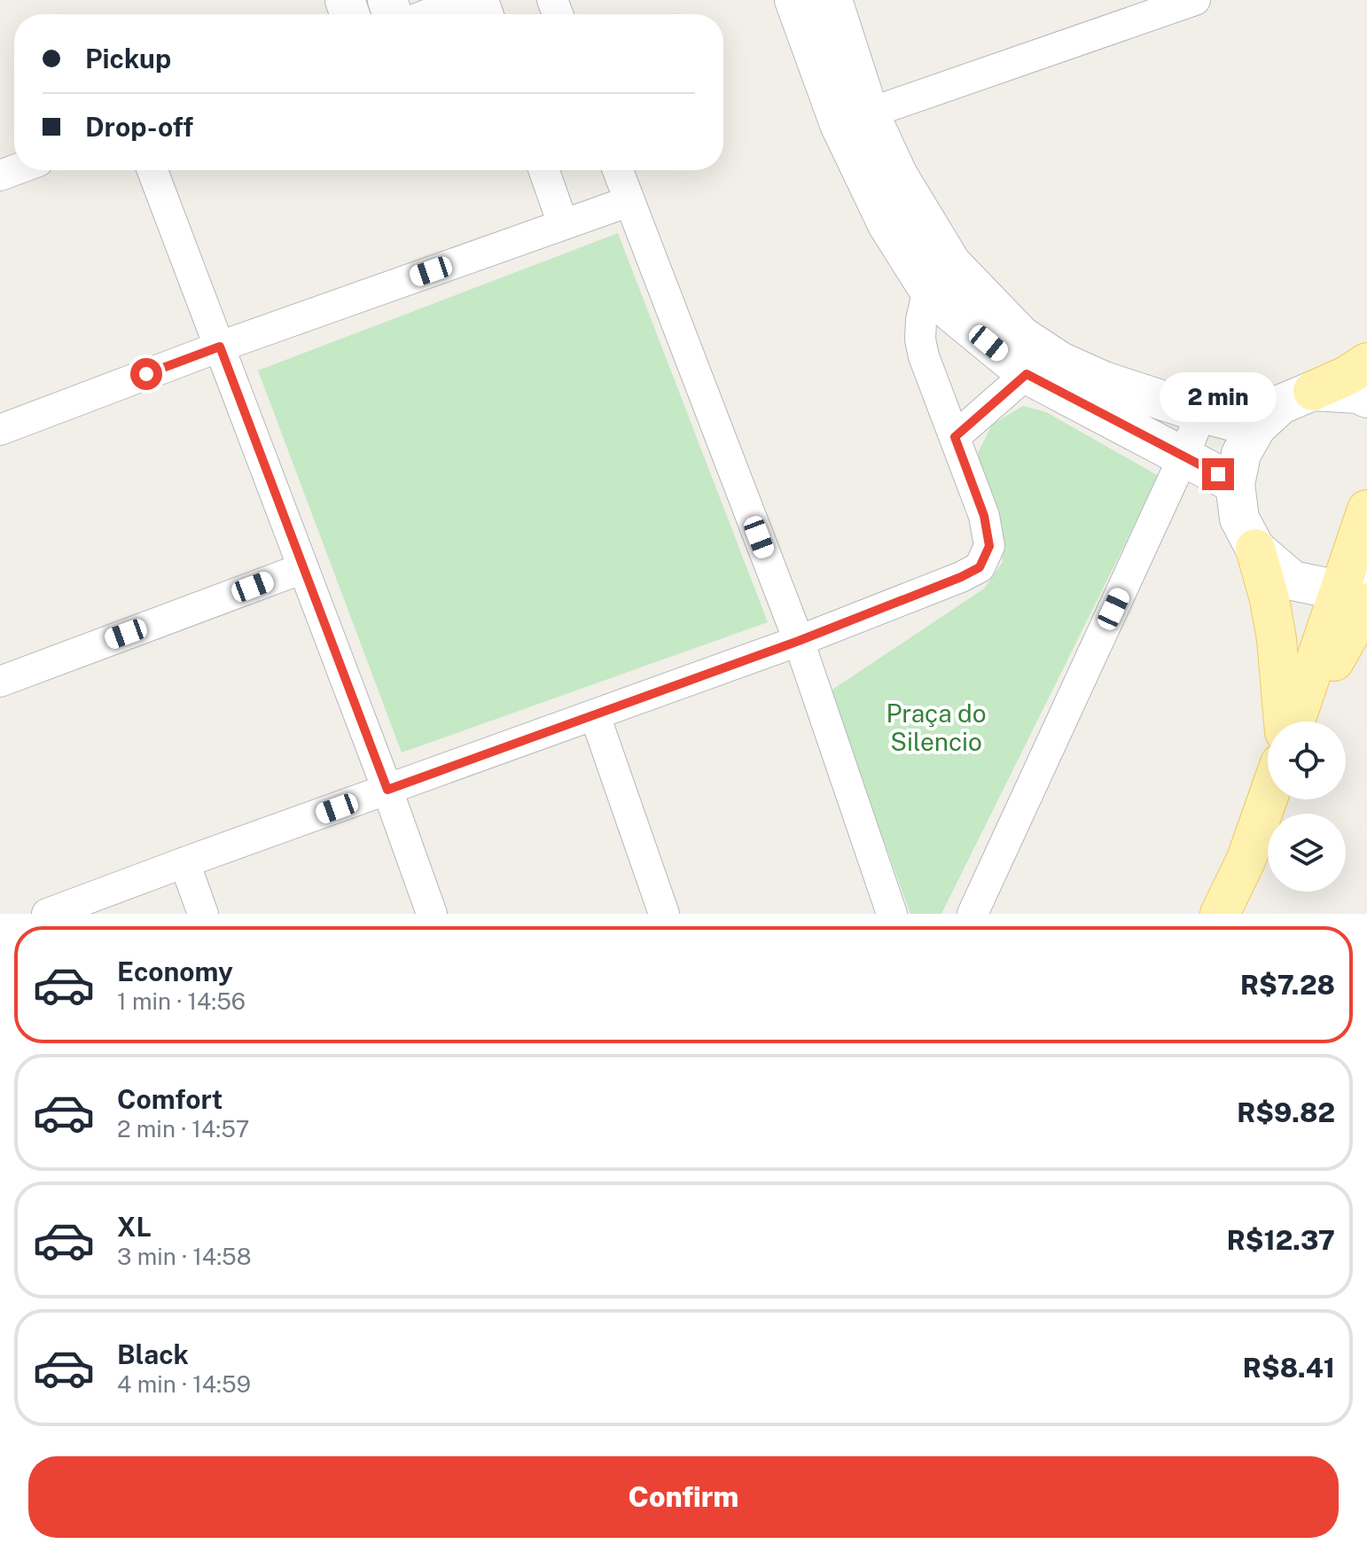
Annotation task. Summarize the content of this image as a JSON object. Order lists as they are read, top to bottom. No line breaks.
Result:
{"parks":["Praça do Silencio"],"page":{"banner":["Pickup","Drop-off"],"bubble":"2 min","list":[{"name":"Economy","note":"1 min · 14:56","value":"R$7.28"},{"name":"Comfort","note":"2 min · 14:57","value":"R$9.82"},{"name":"XL","note":"3 min · 14:58","value":"R$12.37"},{"name":"Black","note":"4 min · 14:59","value":"R$8.41"}],"buttons":"Confirm"}}
